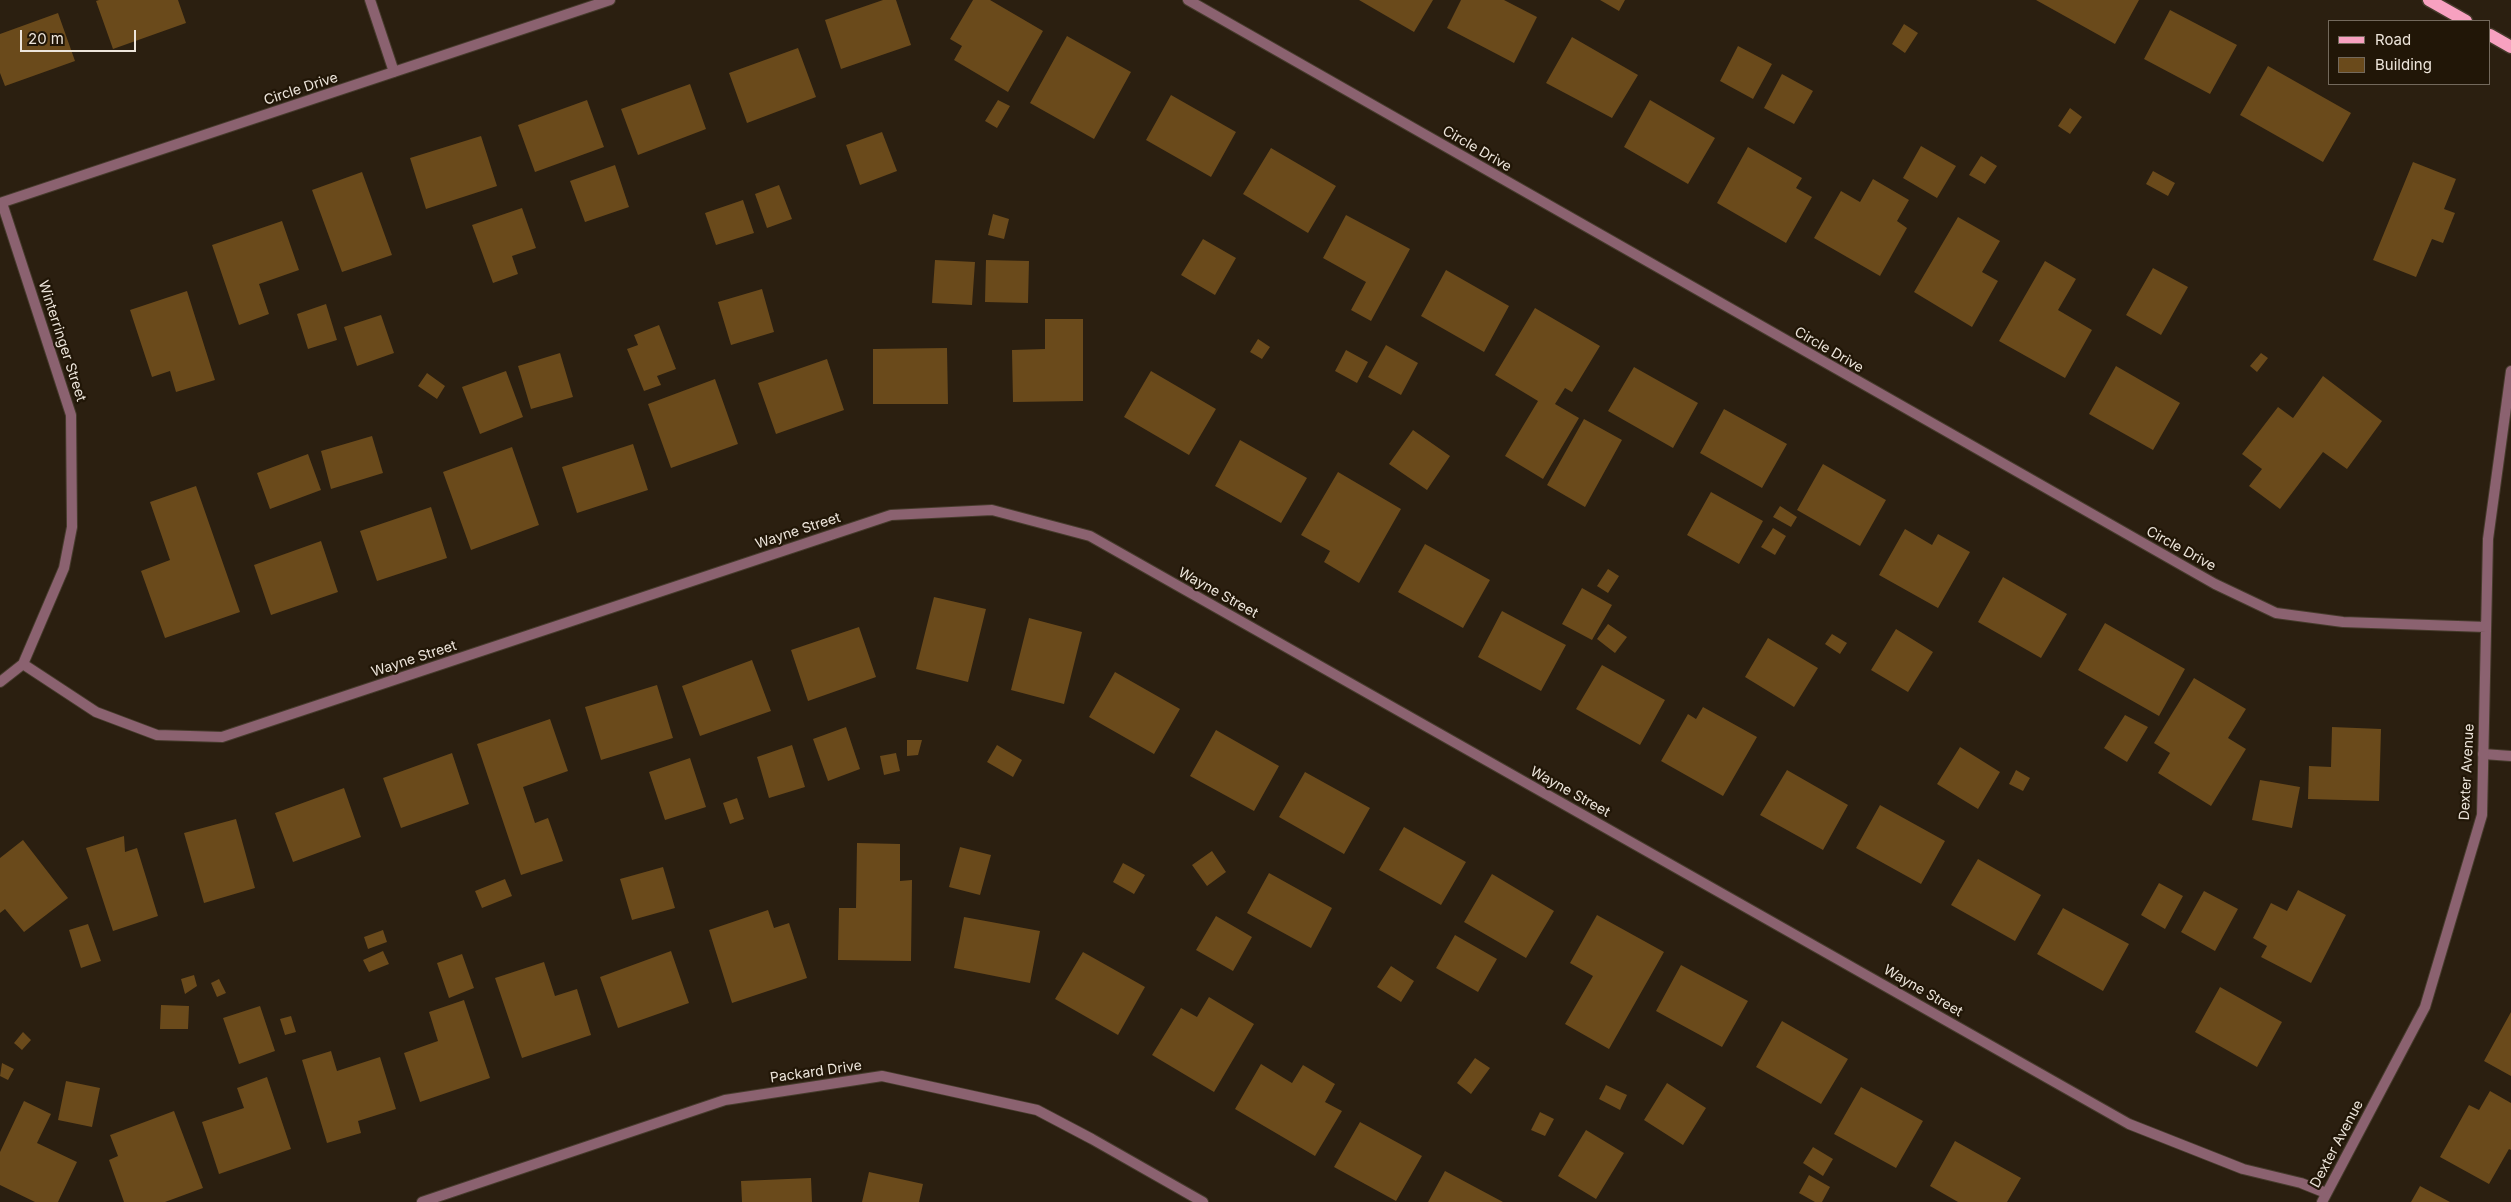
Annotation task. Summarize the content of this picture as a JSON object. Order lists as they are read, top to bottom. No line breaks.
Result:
{"streets":{"street":["Circle Drive","Winterringer Street","Wayne Street","Dexter Avenue","Packard Drive"]},"crossings":[["Circle Drive","Winterringer Street"],["Circle Drive","Dexter Avenue"],["Winterringer Street","Wayne Street"],["Wayne Street","Dexter Avenue"]],"legend":["Road","Building"],"scale_bar":"20 m"}
